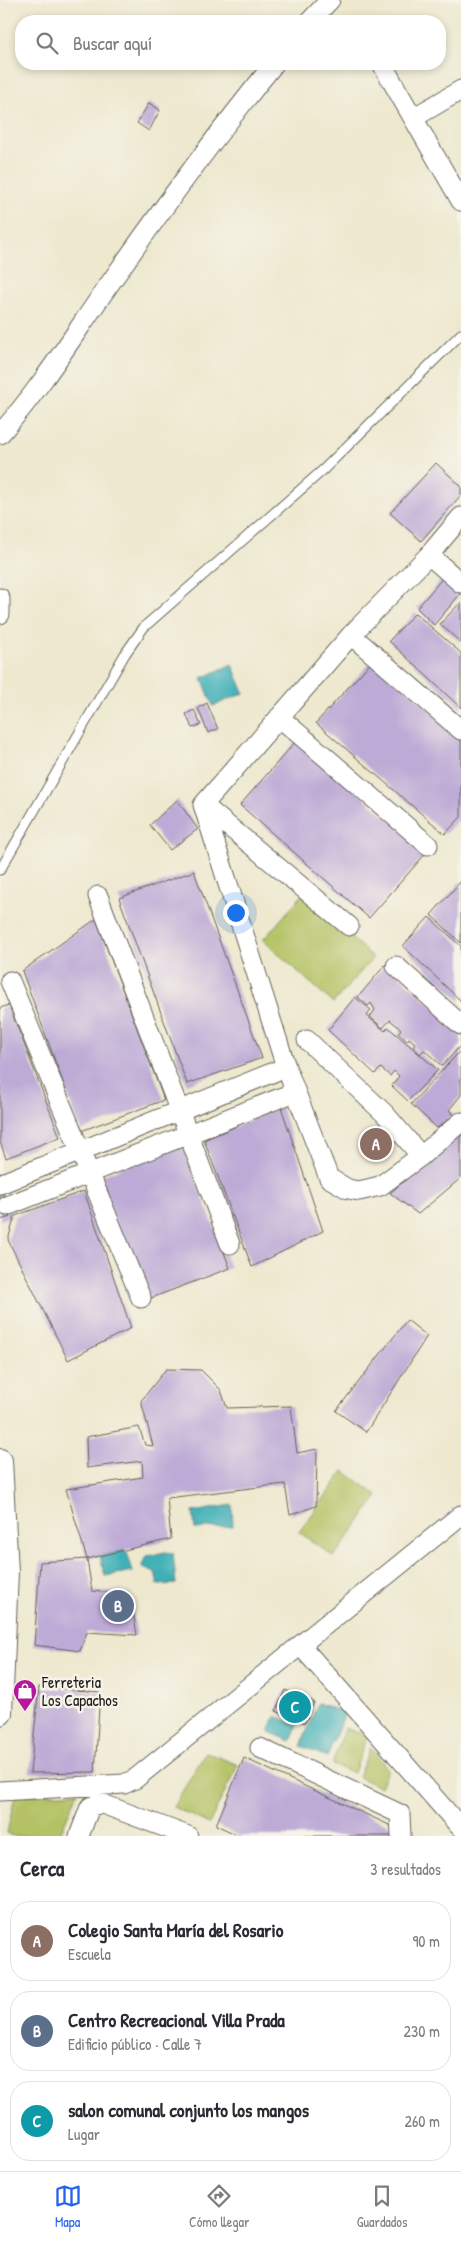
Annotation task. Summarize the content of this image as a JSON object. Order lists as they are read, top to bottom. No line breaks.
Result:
{"places":{"shop":["Ferreteria Los Capachos"]},"page":{"search":"Buscar aquí","pins":["A","B","C"],"heading":["Cerca","3 resultados"],"list":[{"mark":"A","name":"Colegio Santa María del Rosario","note":"Escuela","value":"90 m"},{"mark":"B","name":"Centro Recreacional Villa Prada","note":"Edificio público · Calle 7","value":"230 m"},{"mark":"C","name":"salon comunal conjunto los mangos","note":"Lugar","value":"260 m"}],"nav":["Mapa","Cómo llegar","Guardados"]}}
